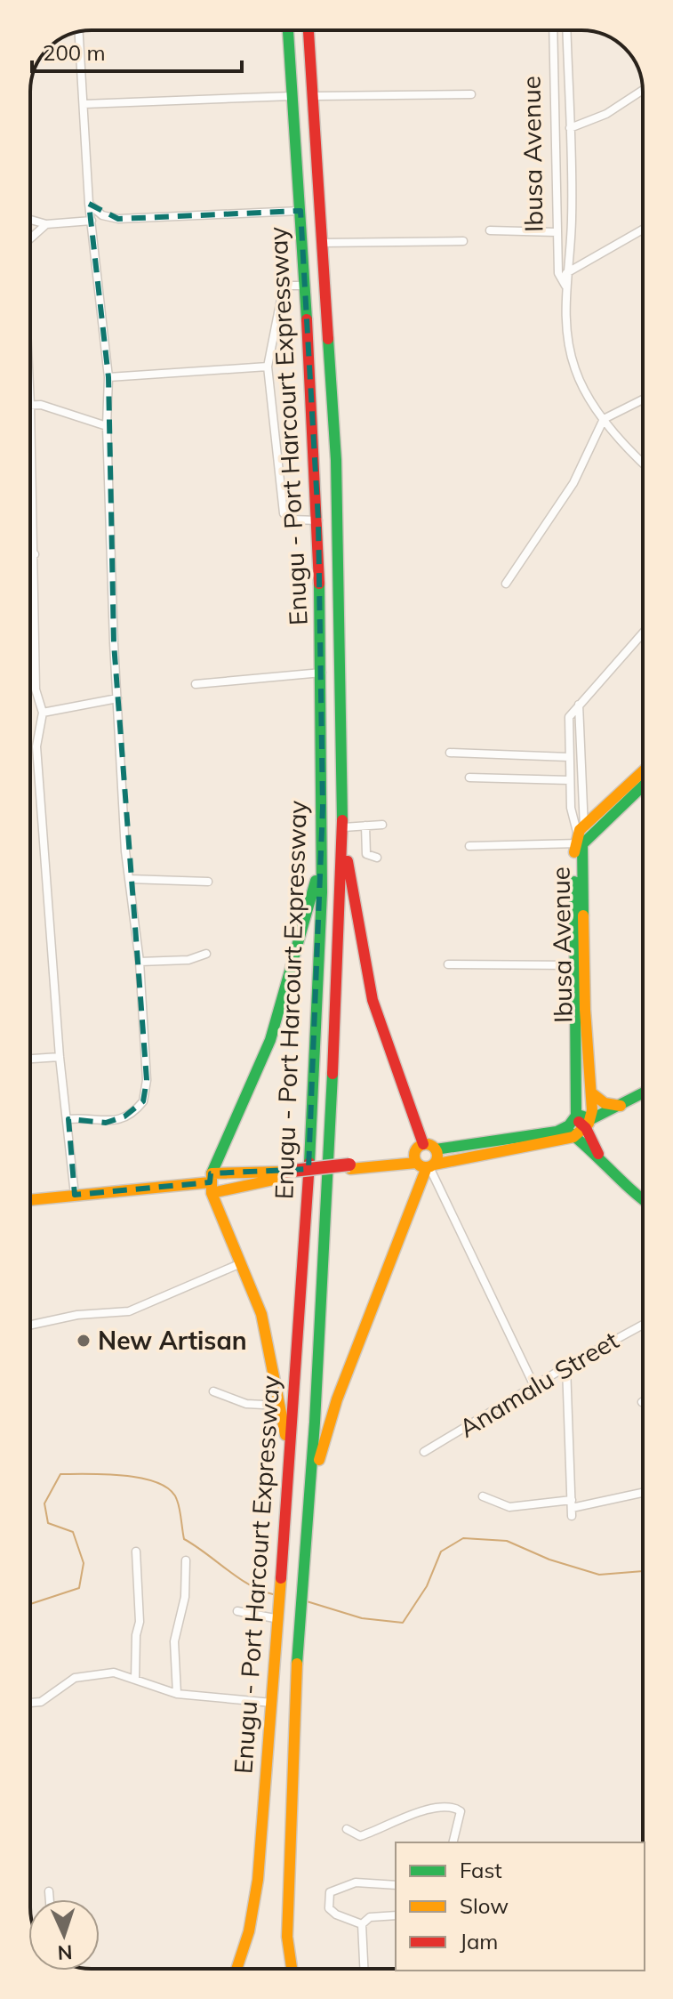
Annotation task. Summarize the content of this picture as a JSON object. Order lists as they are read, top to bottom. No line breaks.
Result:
{"streets":{"main road":["Ibusa Avenue","Enugu - Port Harcourt Expressway"],"street":["Anamalu Street"]},"places":["New Artisan"],"legend":["Fast","Slow","Jam"],"scale_bar":"200 m","north":"bottom"}
